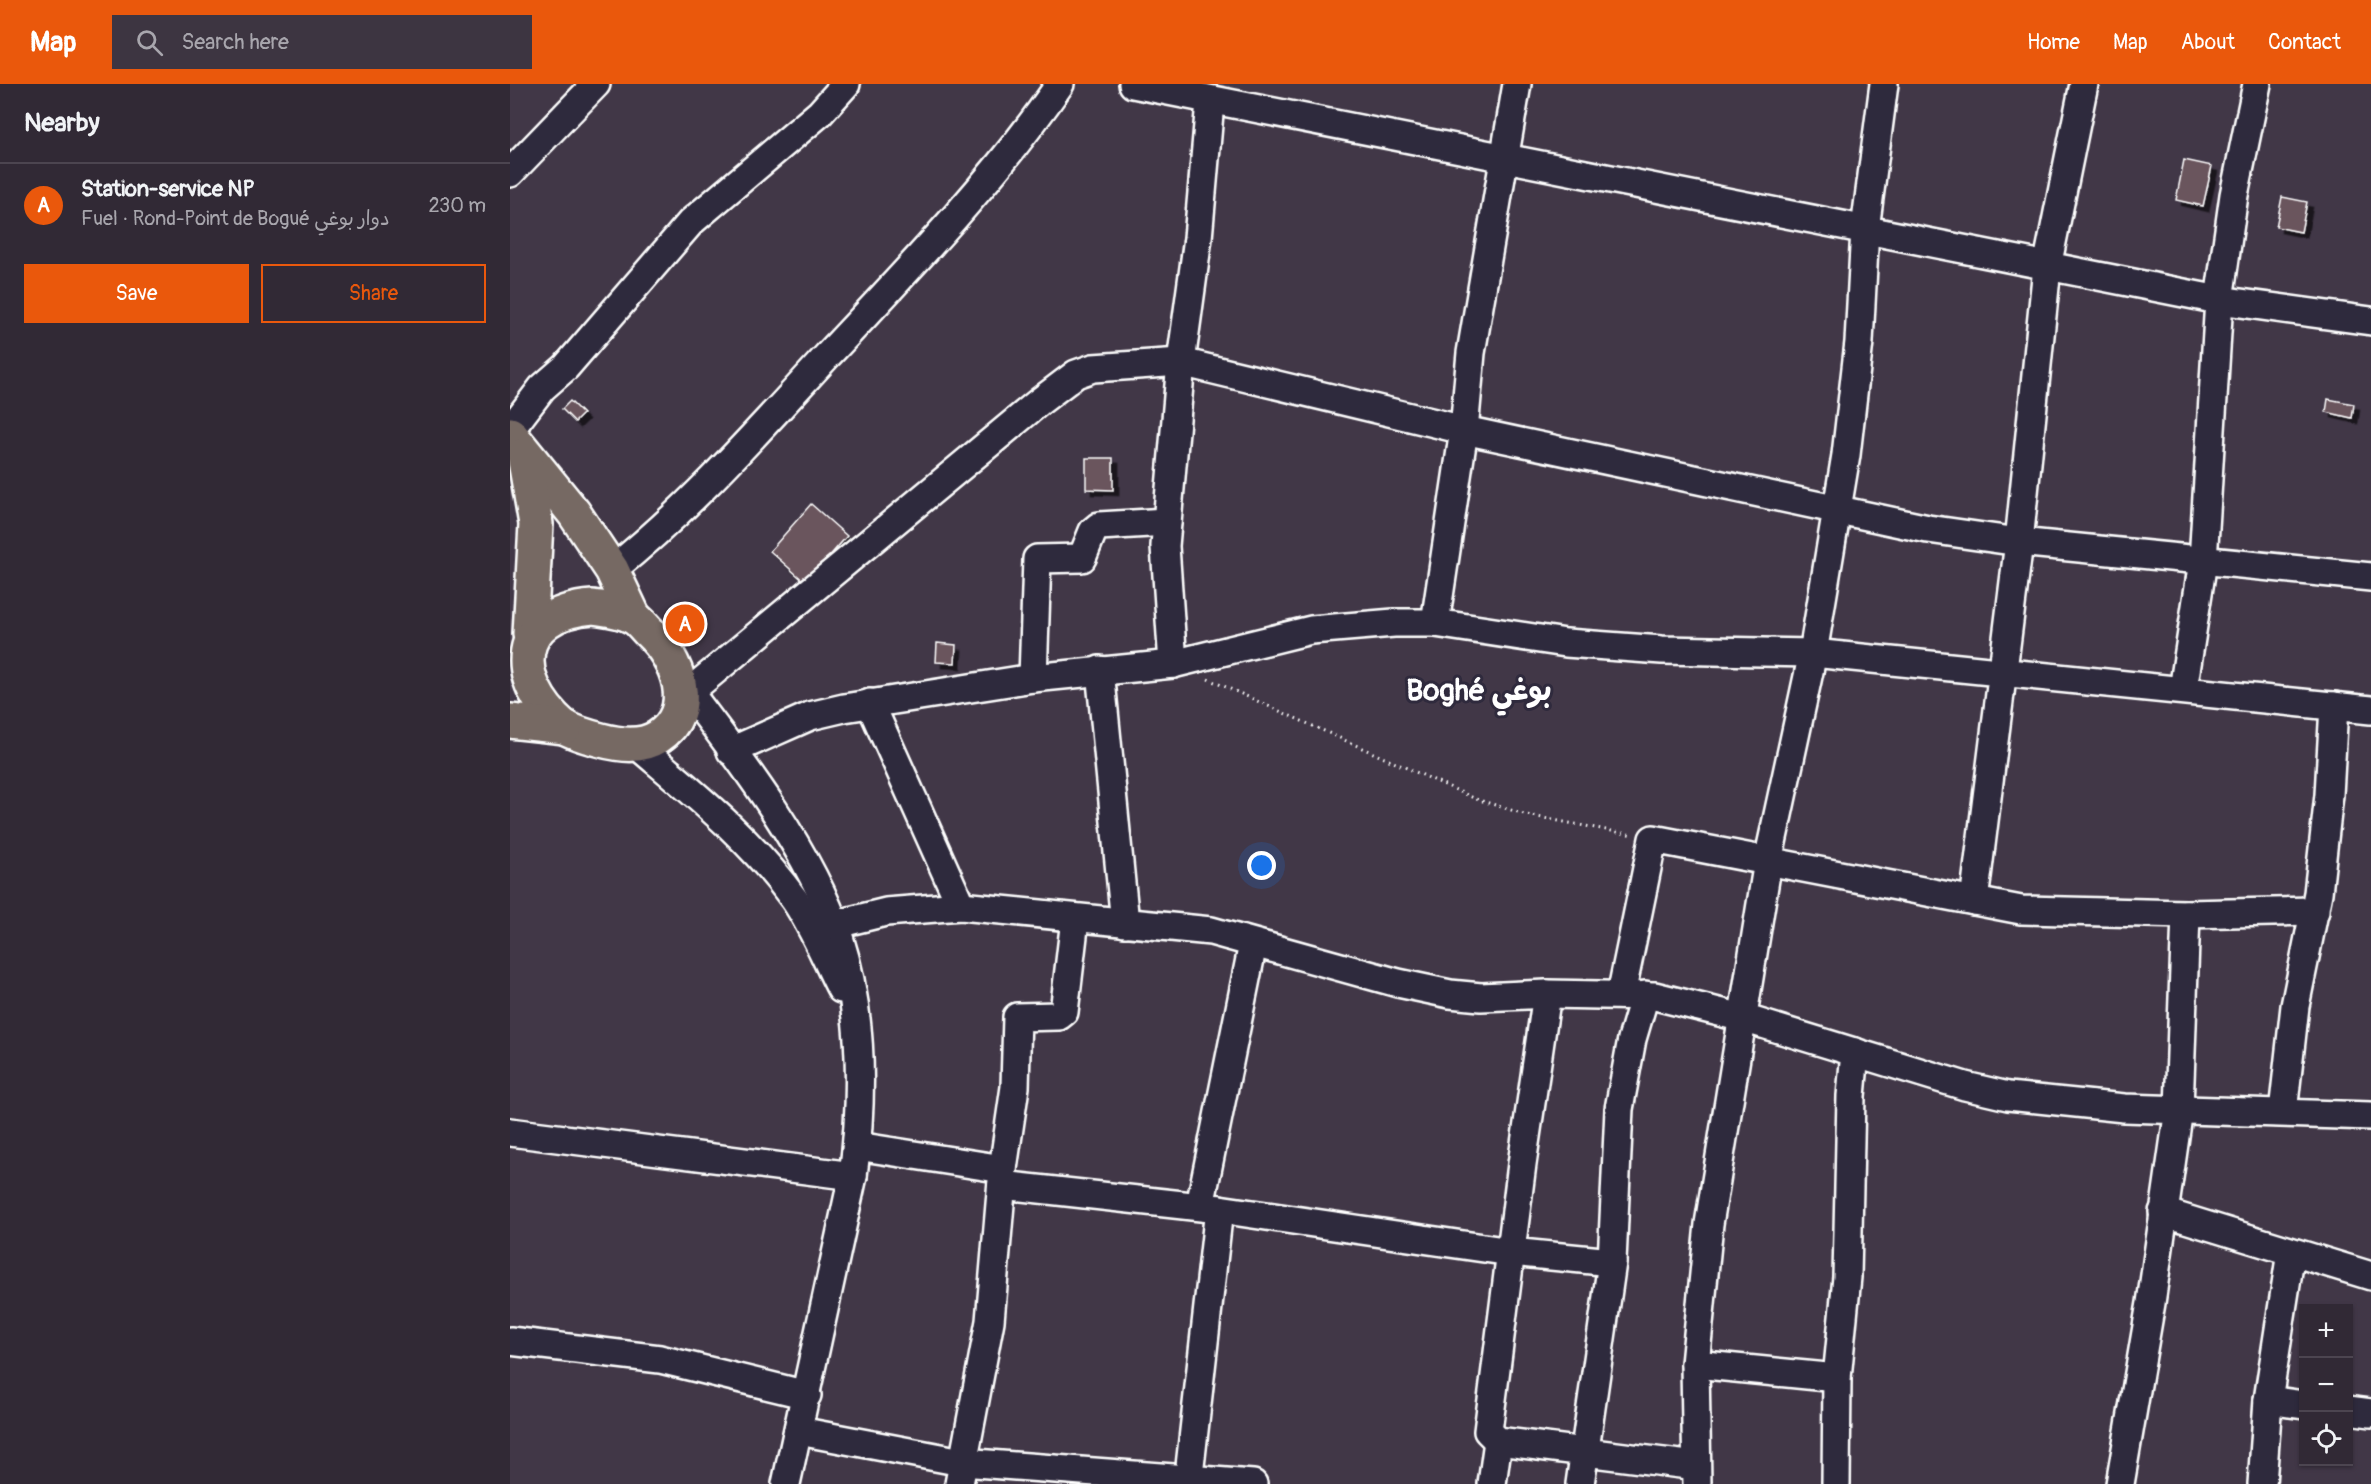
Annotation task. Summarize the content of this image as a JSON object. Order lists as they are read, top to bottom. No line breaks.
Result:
{"districts":["Boghé بوغي"],"page":{"header":"Map","search":"Search here","nav":["Home","Map","About","Contact"],"heading":"Nearby","list":[{"mark":"A","name":"Station-service NP","note":"Fuel · Rond-Point de Bogué دوار بوغي","value":"230 m"}],"buttons":["Save","Share"],"pins":"A","map_buttons":["+","−"]}}
